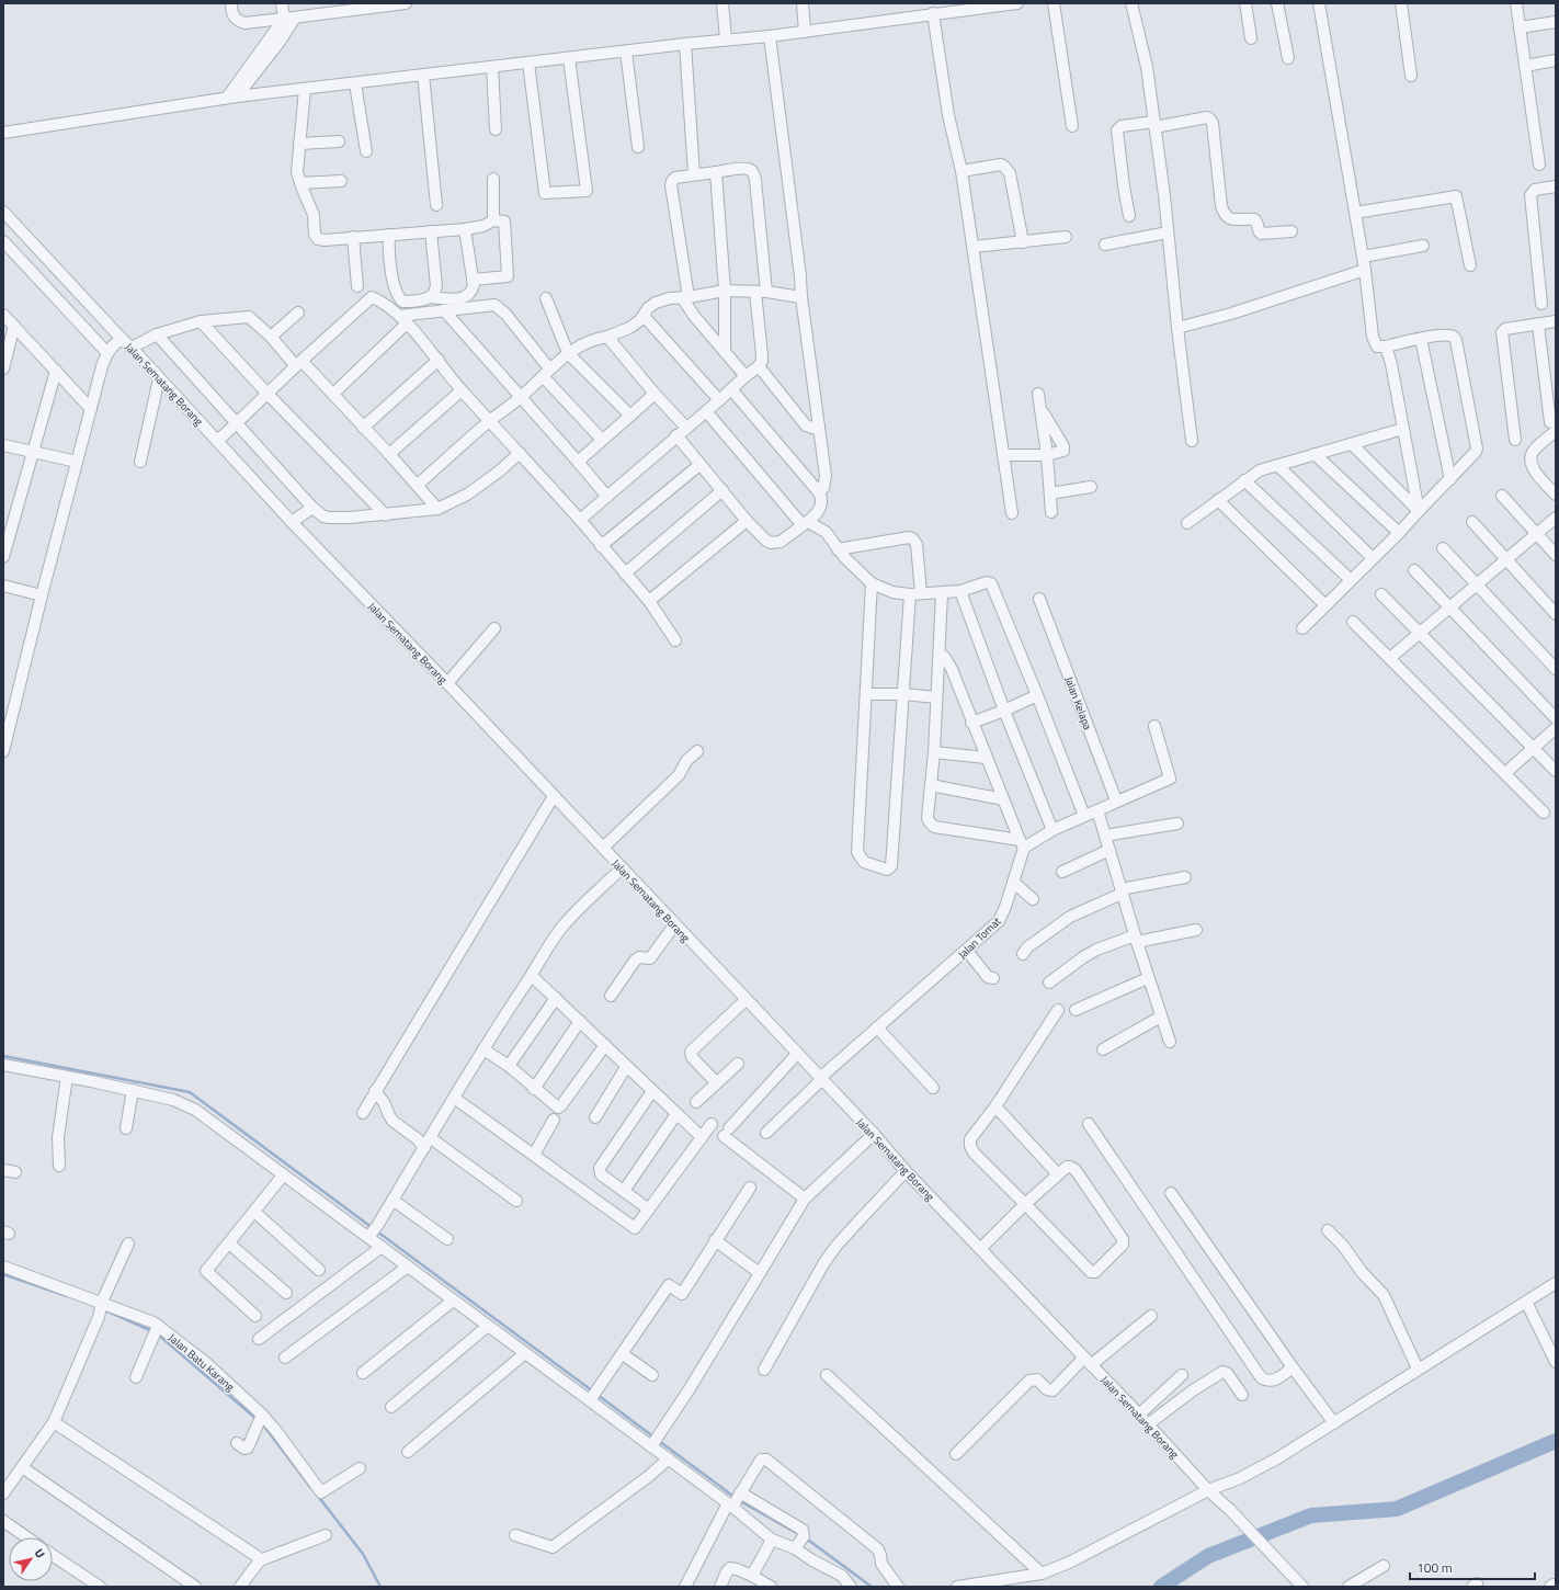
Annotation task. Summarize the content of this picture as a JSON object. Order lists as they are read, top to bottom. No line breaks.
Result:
{"streets":{"street":["Jalan Sematang Borang","Jalan Kelapa","Jalan Tomat","Jalan Batu Karang"]},"crossings":[["Jalan Sematang Borang","Jalan Tomat"]],"scale_bar":"100 m","north":"top right"}
